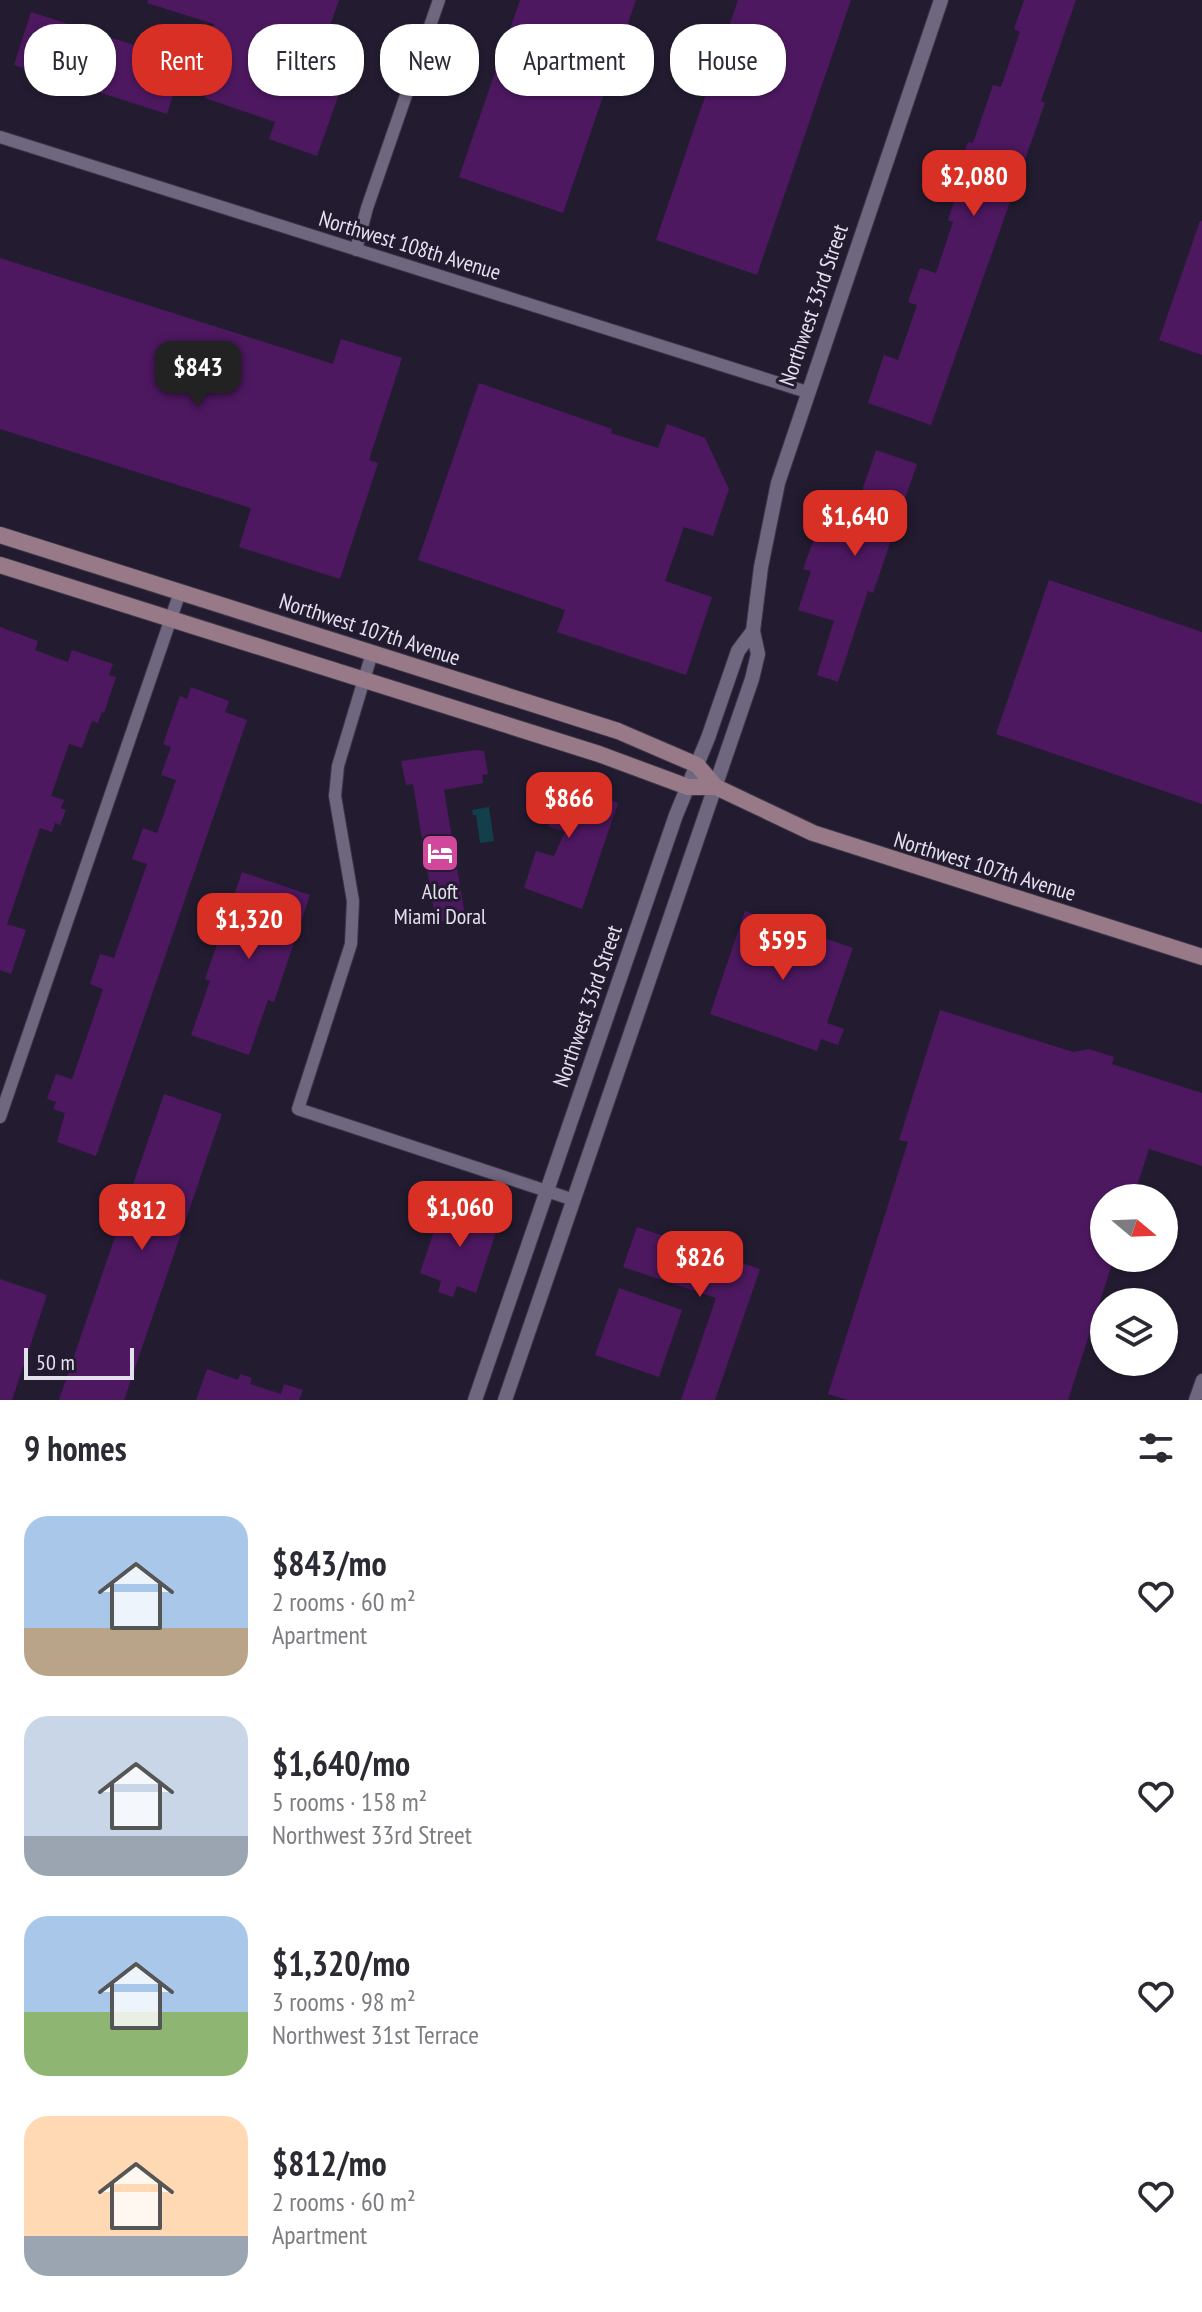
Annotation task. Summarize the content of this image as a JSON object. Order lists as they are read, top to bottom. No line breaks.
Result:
{"streets":{"main road":["Northwest 107th Avenue"],"street":["Northwest 108th Avenue","Northwest 33rd Street"]},"crossings":[["Northwest 108th Avenue","Northwest 33rd Street"],["Northwest 33rd Street","Northwest 107th Avenue"]],"places":{"hotel":["Aloft Miami Doral"]},"scale_bar":"50 m","north":"right","page":{"chip":["Buy","Rent","Filters","New","Apartment","House"],"price":["$2,080","$843","$1,640","$866","$1,320","$595","$1,060","$812","$826"],"scale":"50 m","heading":"9 homes","list":[{"name":"$843/mo","note":"2 rooms · 60 m² · Apartment"},{"name":"$1,640/mo","note":"5 rooms · 158 m² · Northwest 33rd Street"},{"name":"$1,320/mo","note":"3 rooms · 98 m² · Northwest 31st Terrace"},{"name":"$812/mo","note":"2 rooms · 60 m² · Apartment"}]}}
